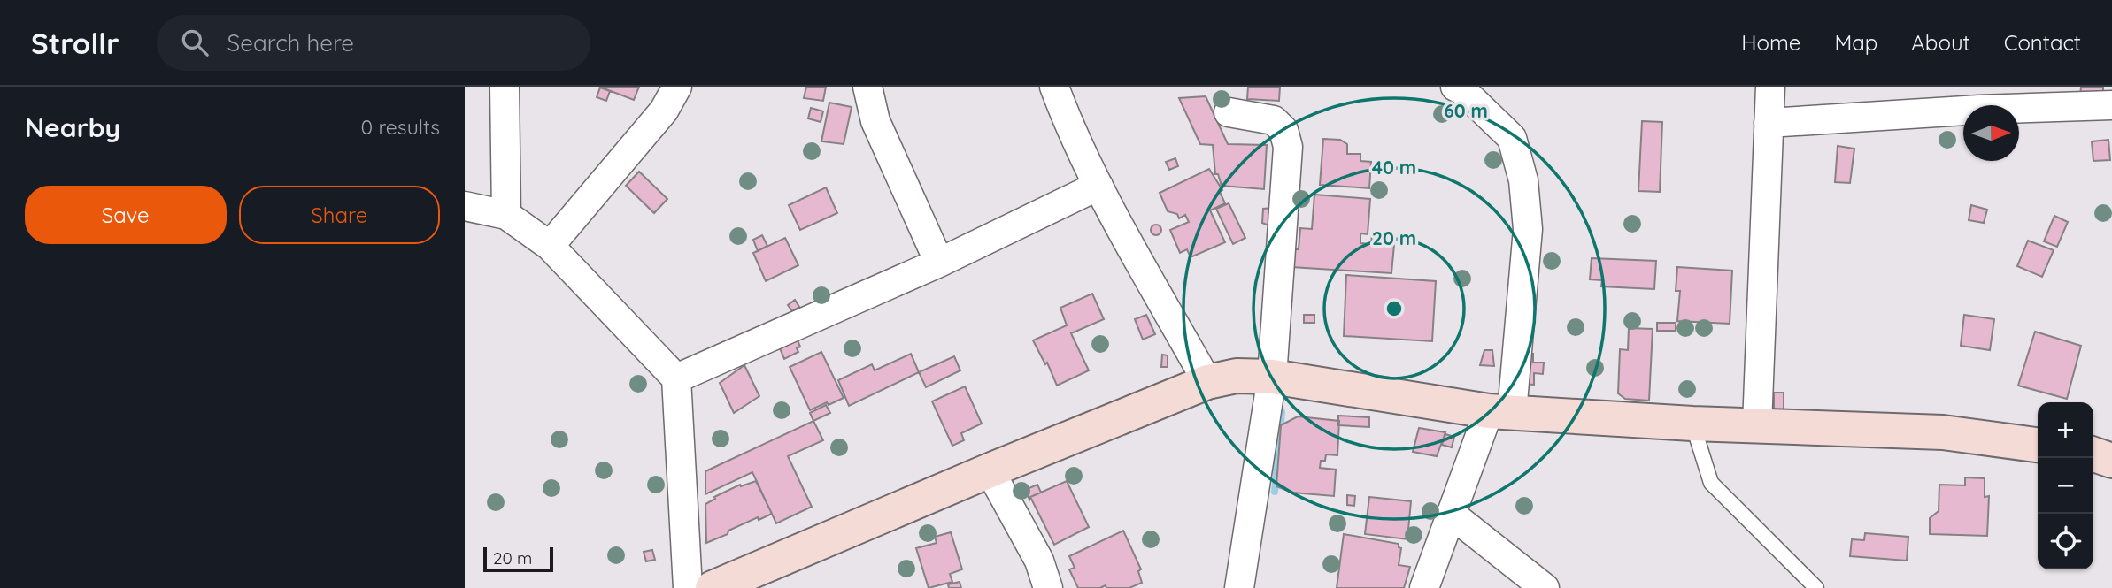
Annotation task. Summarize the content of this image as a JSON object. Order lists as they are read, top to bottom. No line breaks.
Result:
{"scale_bar":"20 m","north":"right","page":{"header":"Strollr","search":"Search here","nav":["Home","Map","About","Contact"],"heading":["Nearby","0 results"],"buttons":["Save","Share"],"map_buttons":["+","−"],"scale":"20 m"},"rings":["60 m","40 m","20 m"]}
